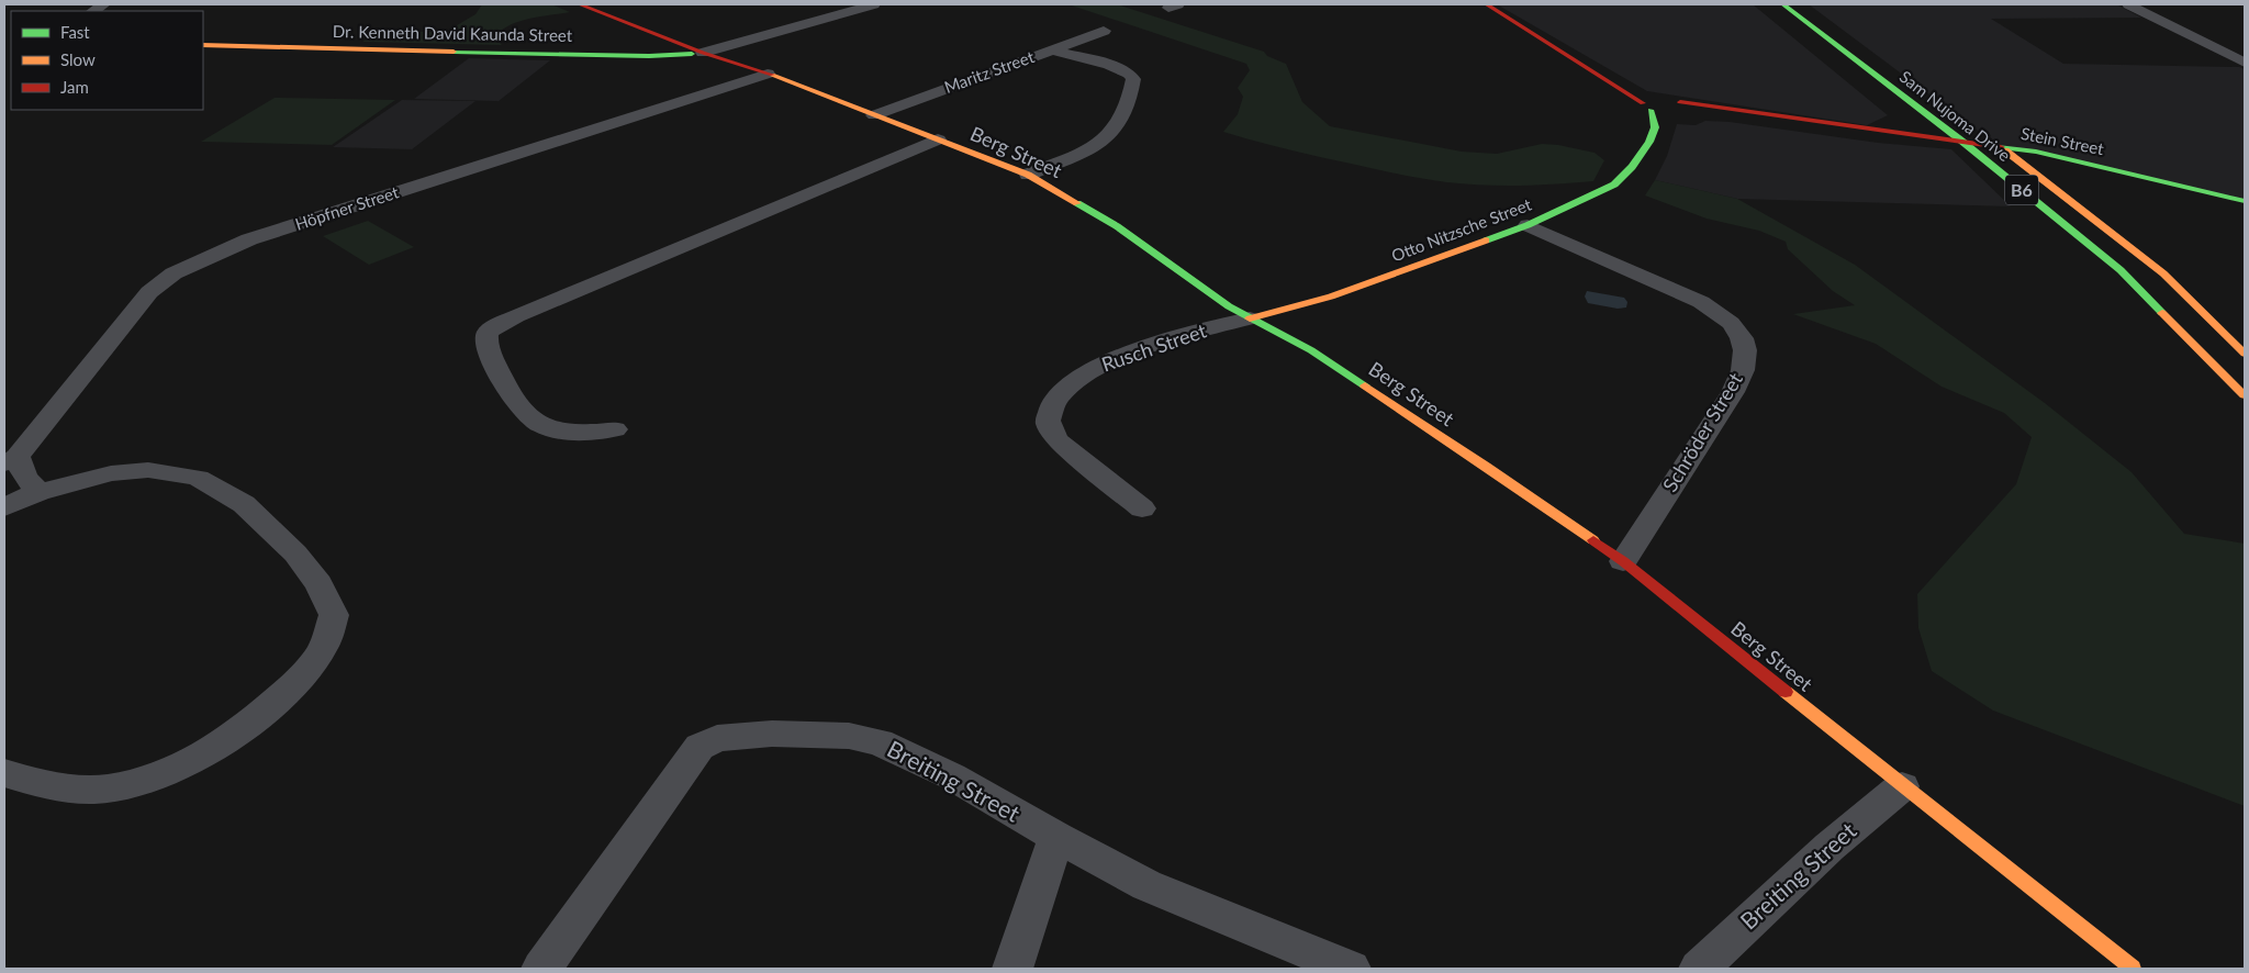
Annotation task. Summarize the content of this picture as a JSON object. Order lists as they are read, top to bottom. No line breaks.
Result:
{"streets":{"main road":["Dr. Kenneth David Kaunda Street","Sam Nujoma Drive","Stein Street","Berg Street","B6","Otto Nitzsche Street"],"street":["Maritz Street","Höpfner Street","Rusch Street","Schröder Street","Breiting Street"]},"crossings":[["Dr. Kenneth David Kaunda Street","Berg Street"],["Maritz Street","Berg Street"],["Sam Nujoma Drive","Stein Street"],["Stein Street","Otto Nitzsche Street"],["Berg Street","Höpfner Street"],["Berg Street","Otto Nitzsche Street"],["Berg Street","Rusch Street"],["Berg Street","Schröder Street"],["Berg Street","Breiting Street"],["Otto Nitzsche Street","Rusch Street"],["Otto Nitzsche Street","Schröder Street"]],"legend":["Fast","Slow","Jam"]}
